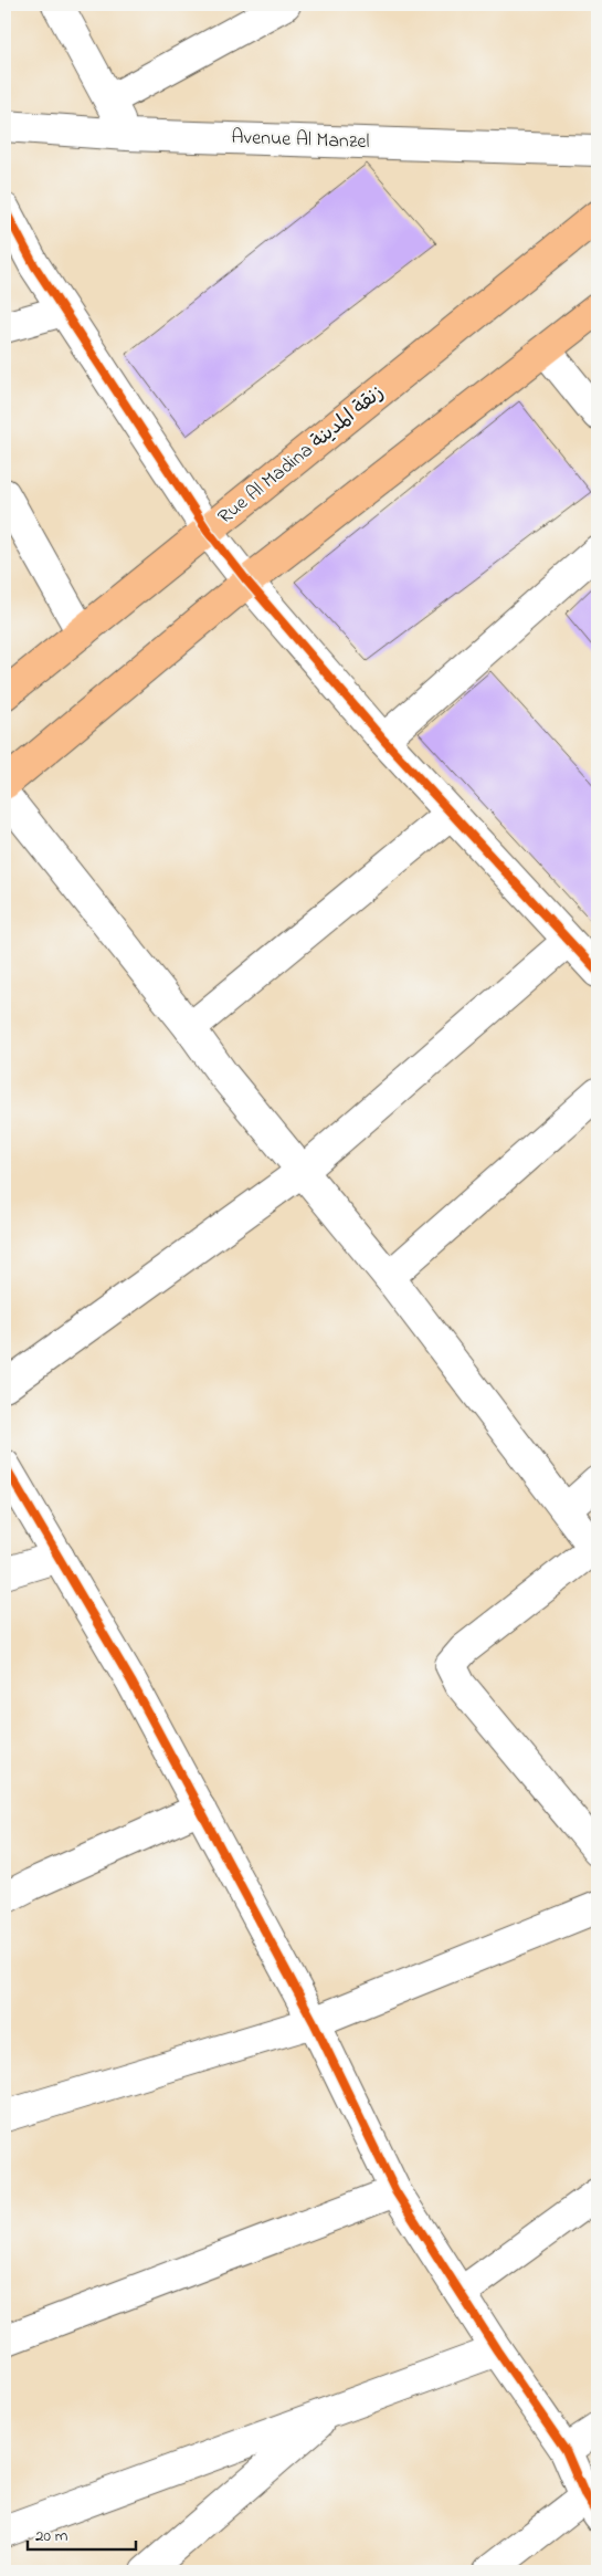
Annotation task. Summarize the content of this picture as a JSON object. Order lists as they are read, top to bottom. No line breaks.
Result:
{"streets":{"main road":["Rue Al Madina زنقة المدينة"],"street":["Avenue Al Manzel"]},"scale_bar":"20 m"}
